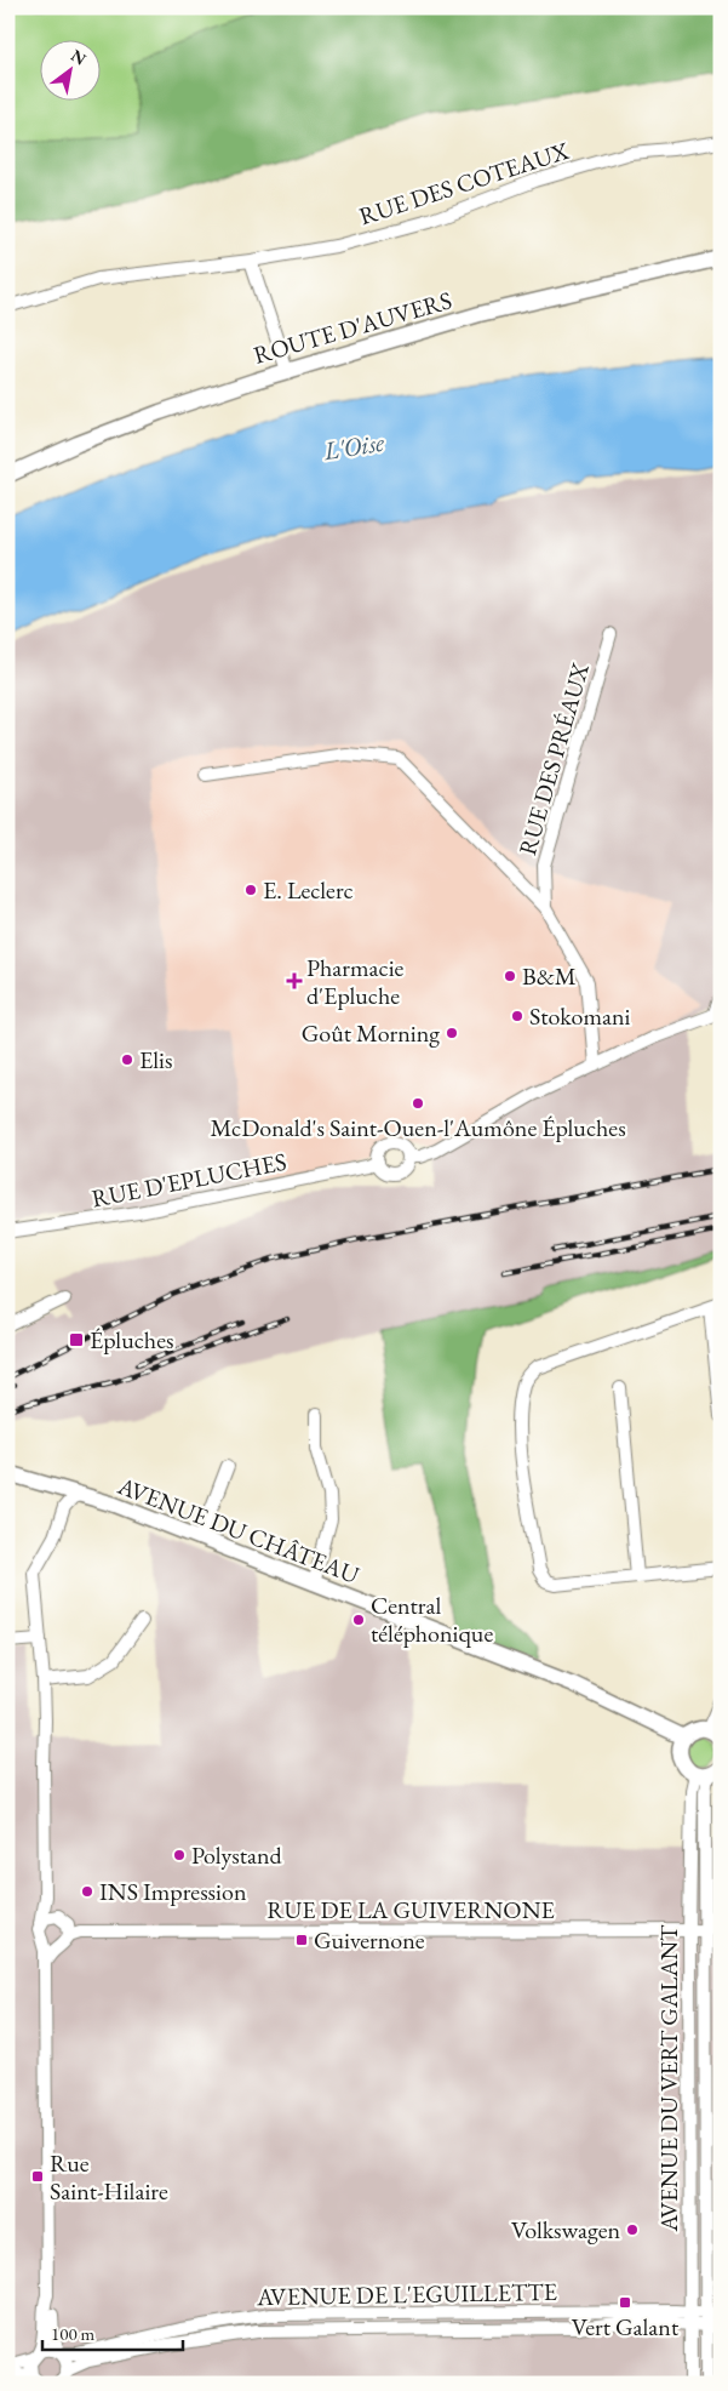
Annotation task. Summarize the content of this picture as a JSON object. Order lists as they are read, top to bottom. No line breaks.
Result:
{"streets":{"main road":["ROUTE D'AUVERS","AVENUE DU CHÂTEAU"],"street":["RUE DES COTEAUX","RUE DES PRÉAUX","RUE D'EPLUCHES","RUE DE LA GUIVERNONE","AVENUE DU VERT GALANT","AVENUE DE L'EGUILLETTE"]},"crossings":[["RUE DE LA GUIVERNONE","AVENUE DU VERT GALANT"],["AVENUE DU VERT GALANT","AVENUE DE L'EGUILLETTE"]],"water":["L'Oise"],"places":{"other":["E. Leclerc","B&M","Stokomani","Goût Morning","Elis","McDonald's Saint-Ouen-l'Aumône Épluches","Central téléphonique","Polystand","INS Impression","Volkswagen"],"health":["Pharmacie d'Epluche"],"transit":["Épluches","Guivernone","Rue Saint-Hilaire","Vert Galant"]},"scale_bar":"100 m","north":"top right"}
